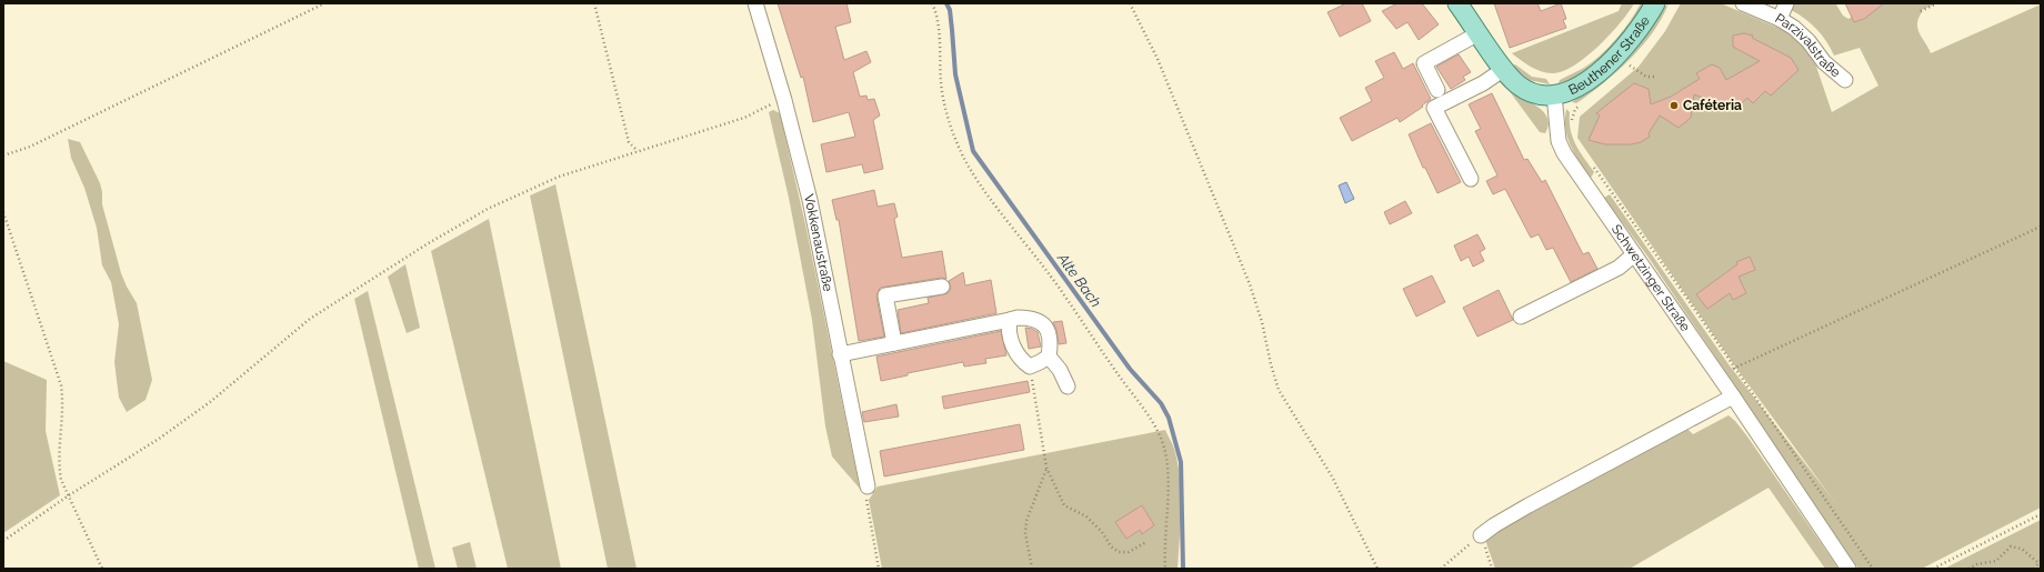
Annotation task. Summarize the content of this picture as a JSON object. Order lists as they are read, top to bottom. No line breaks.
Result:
{"streets":{"main road":["Beuthener Straße"],"street":["Parzivalstraße","Vokkenaustraße","Schwetzinger Straße"]},"crossings":[["Beuthener Straße","Schwetzinger Straße"]],"water":["Alte Bach"],"places":["Caféteria"]}
